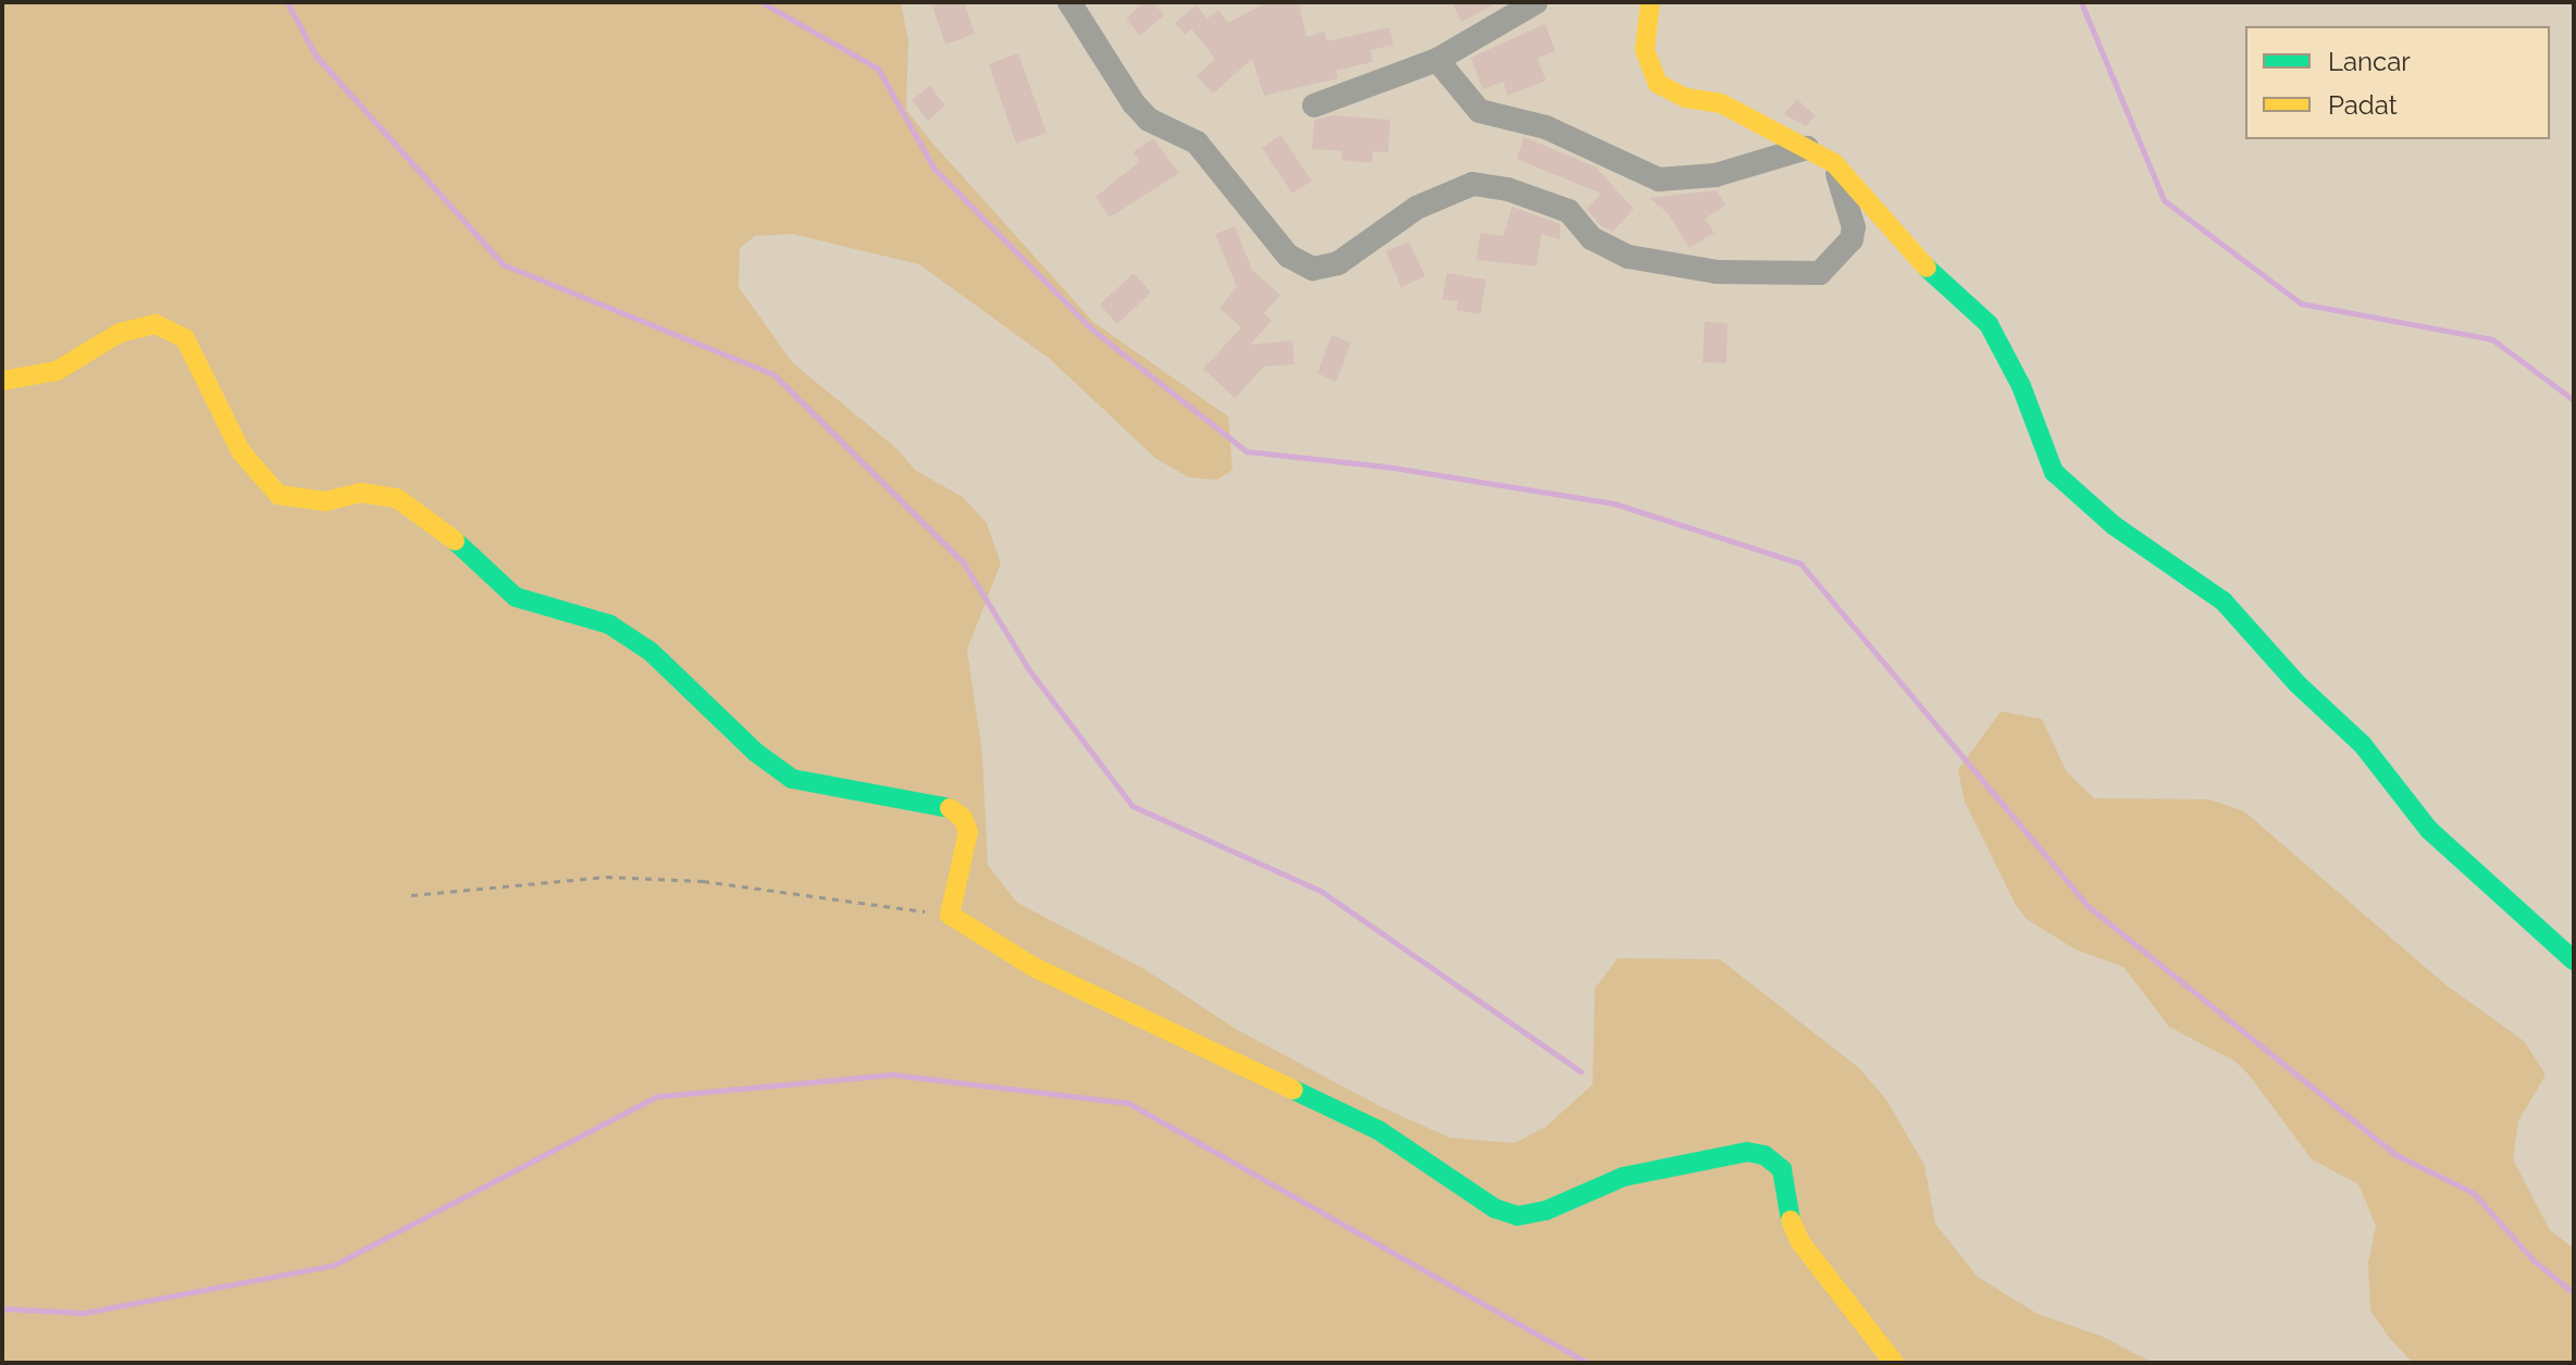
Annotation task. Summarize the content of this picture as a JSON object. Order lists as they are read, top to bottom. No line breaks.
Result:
{"legend":["Lancar","Padat"]}
